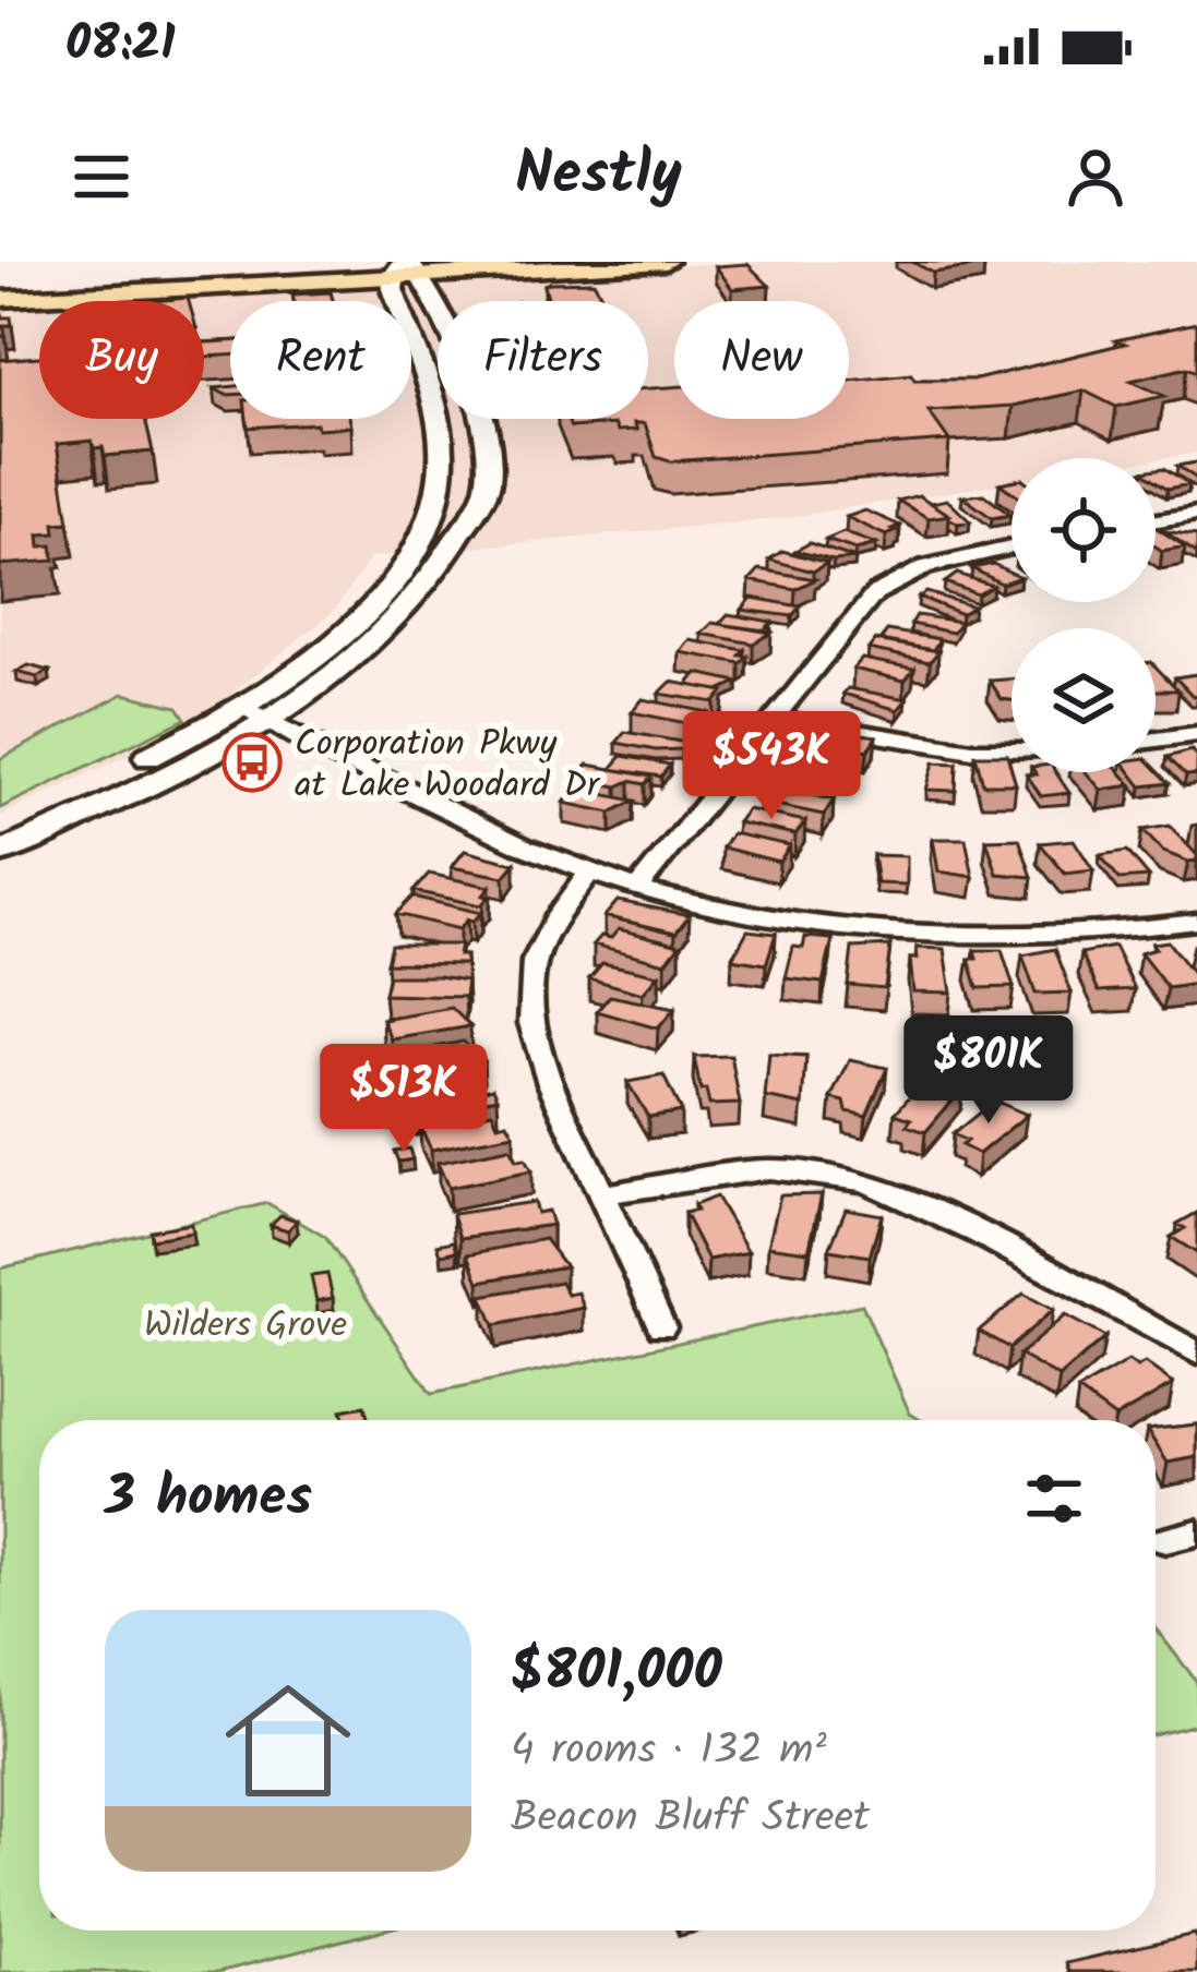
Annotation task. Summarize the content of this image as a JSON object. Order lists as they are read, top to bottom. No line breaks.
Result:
{"parks":["Wilders Grove"],"places":{"bus stop":["Corporation Pkwy at Lake Woodard Dr"]},"page":{"status":"08:21","header":"Nestly","chip":["Buy","Rent","Filters","New"],"price":["$543K","$801K","$513K"],"heading":"3 homes","list":[{"name":"$801,000","note":"4 rooms · 132 m² · Beacon Bluff Street"}]}}
